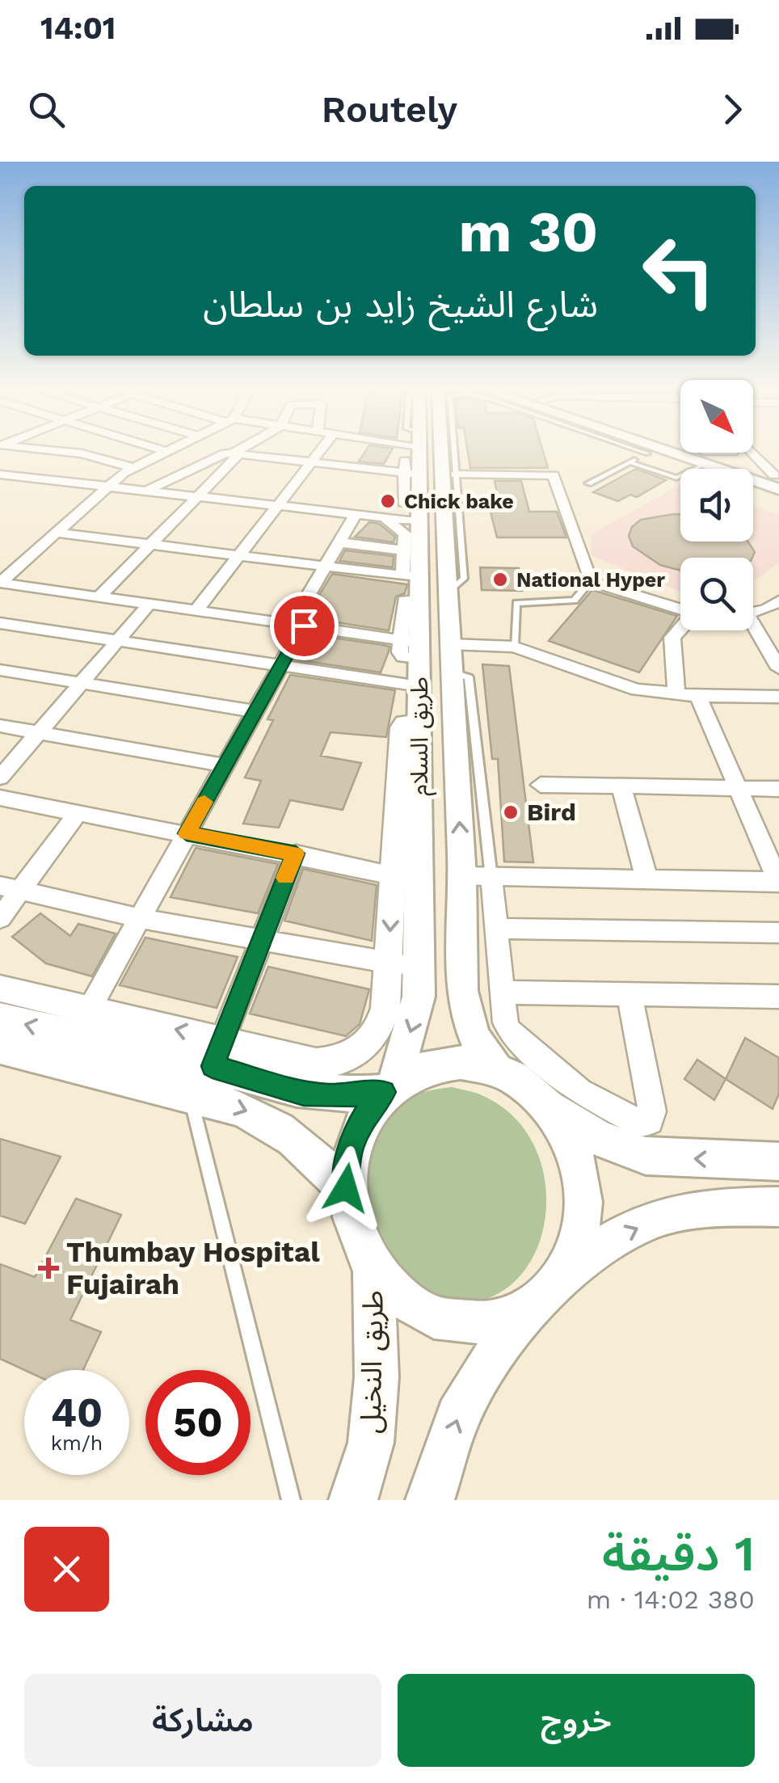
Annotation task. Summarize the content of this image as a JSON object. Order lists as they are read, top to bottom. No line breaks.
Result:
{"streets":{"main road":["طريق السلام","طريق النخيل"]},"crossings":[["طريق السلام","طريق النخيل"]],"places":{"other":["Chick bake","National Hyper","Bird"],"health":["Thumbay Hospital Fujairah"]},"north":"bottom right","page":{"status":"14:01","header":"Routely","turn":["30 m","شارع الشيخ زايد بن سلطان"],"speed":"40 km/h","limit":"50","heading":["1 دقيقة","380 m · 14:02"],"buttons":["خروج","مشاركة"]}}
